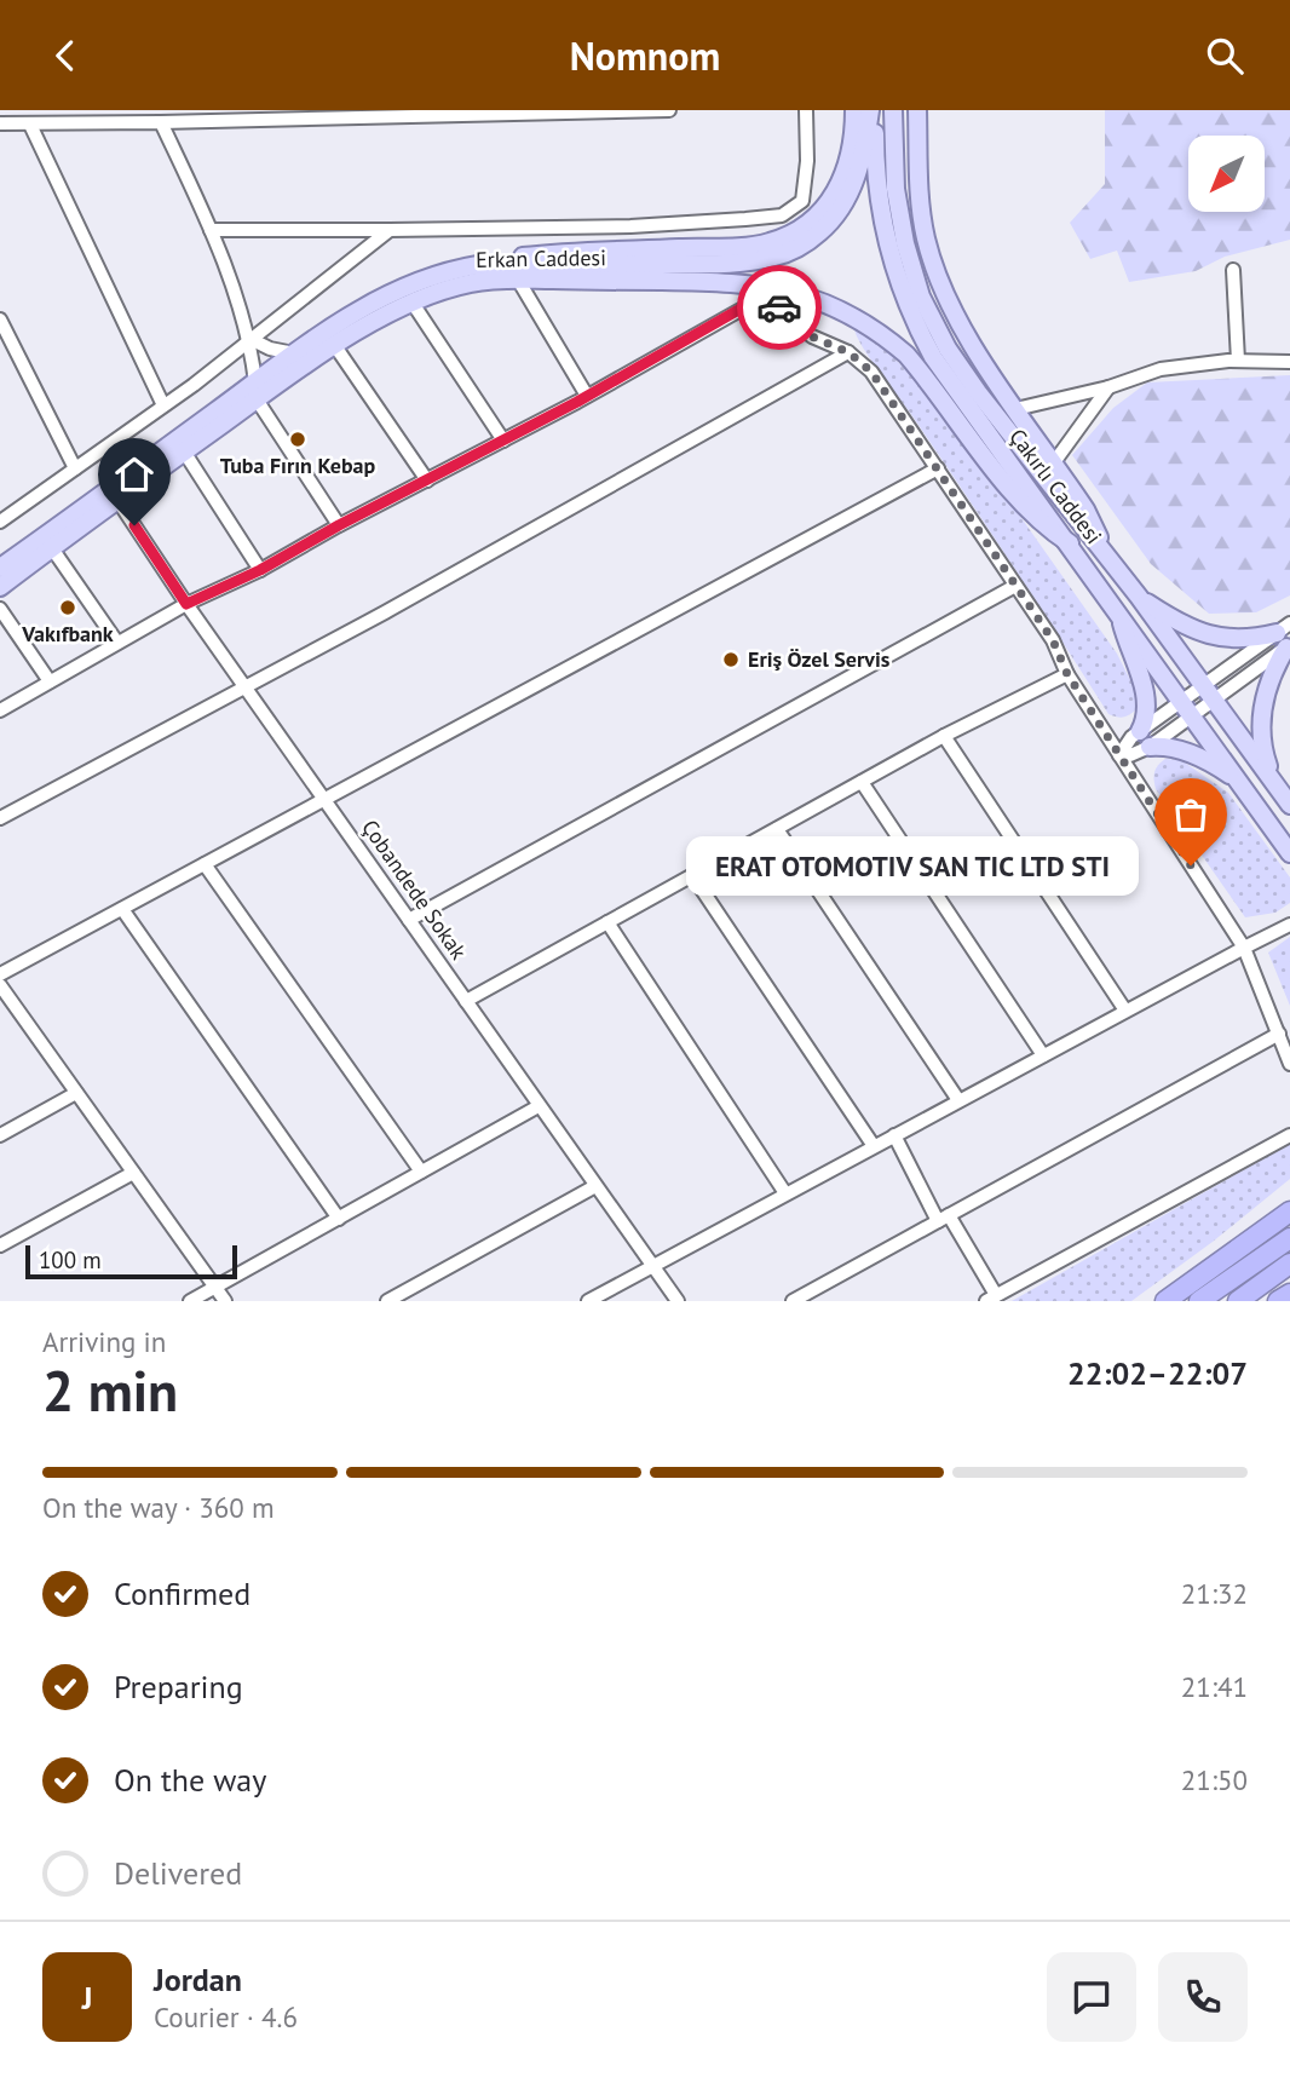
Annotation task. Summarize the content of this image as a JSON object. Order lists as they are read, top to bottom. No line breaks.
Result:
{"streets":{"main road":["Erkan Caddesi","Çakırlı Caddesi"],"street":["Çobandede Sokak"]},"crossings":[["Erkan Caddesi","Çakırlı Caddesi"],["Erkan Caddesi","Çobandede Sokak"]],"places":["Tuba Fırın Kebap","Vakıfbank","Eriş Özel Servis","ERAT OTOMOTIV SAN TIC LTD STI"],"scale_bar":"100 m","north":"bottom left","page":{"header":"Nomnom","bubble":"ERAT OTOMOTIV SAN TIC LTD STI","scale":"100 m","heading":["2 min","Arriving in","22:02–22:07"],"panel":["Jordan","Courier · 4.6"],"bar":"On the way · 360 m","list":[["Confirmed","21:32"],["Preparing","21:41"],["On the way","21:50"],"Delivered"],"round":"J"}}
